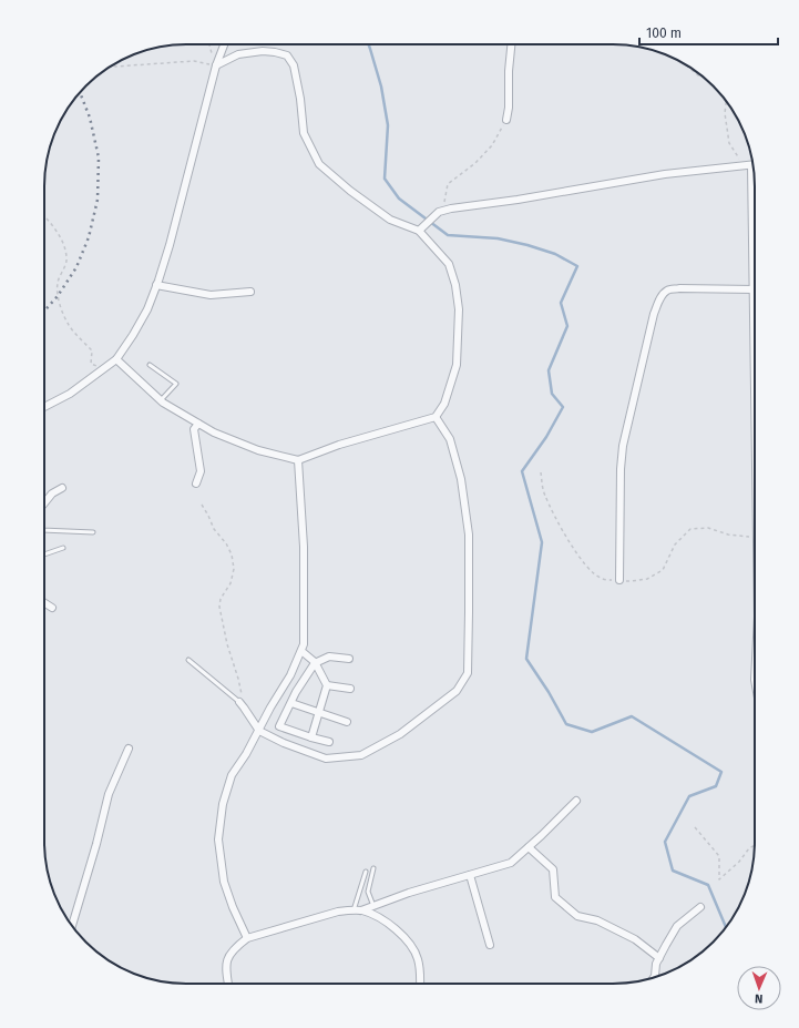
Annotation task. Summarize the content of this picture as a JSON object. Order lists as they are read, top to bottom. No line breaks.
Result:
{"scale_bar":"100 m","north":"bottom"}
